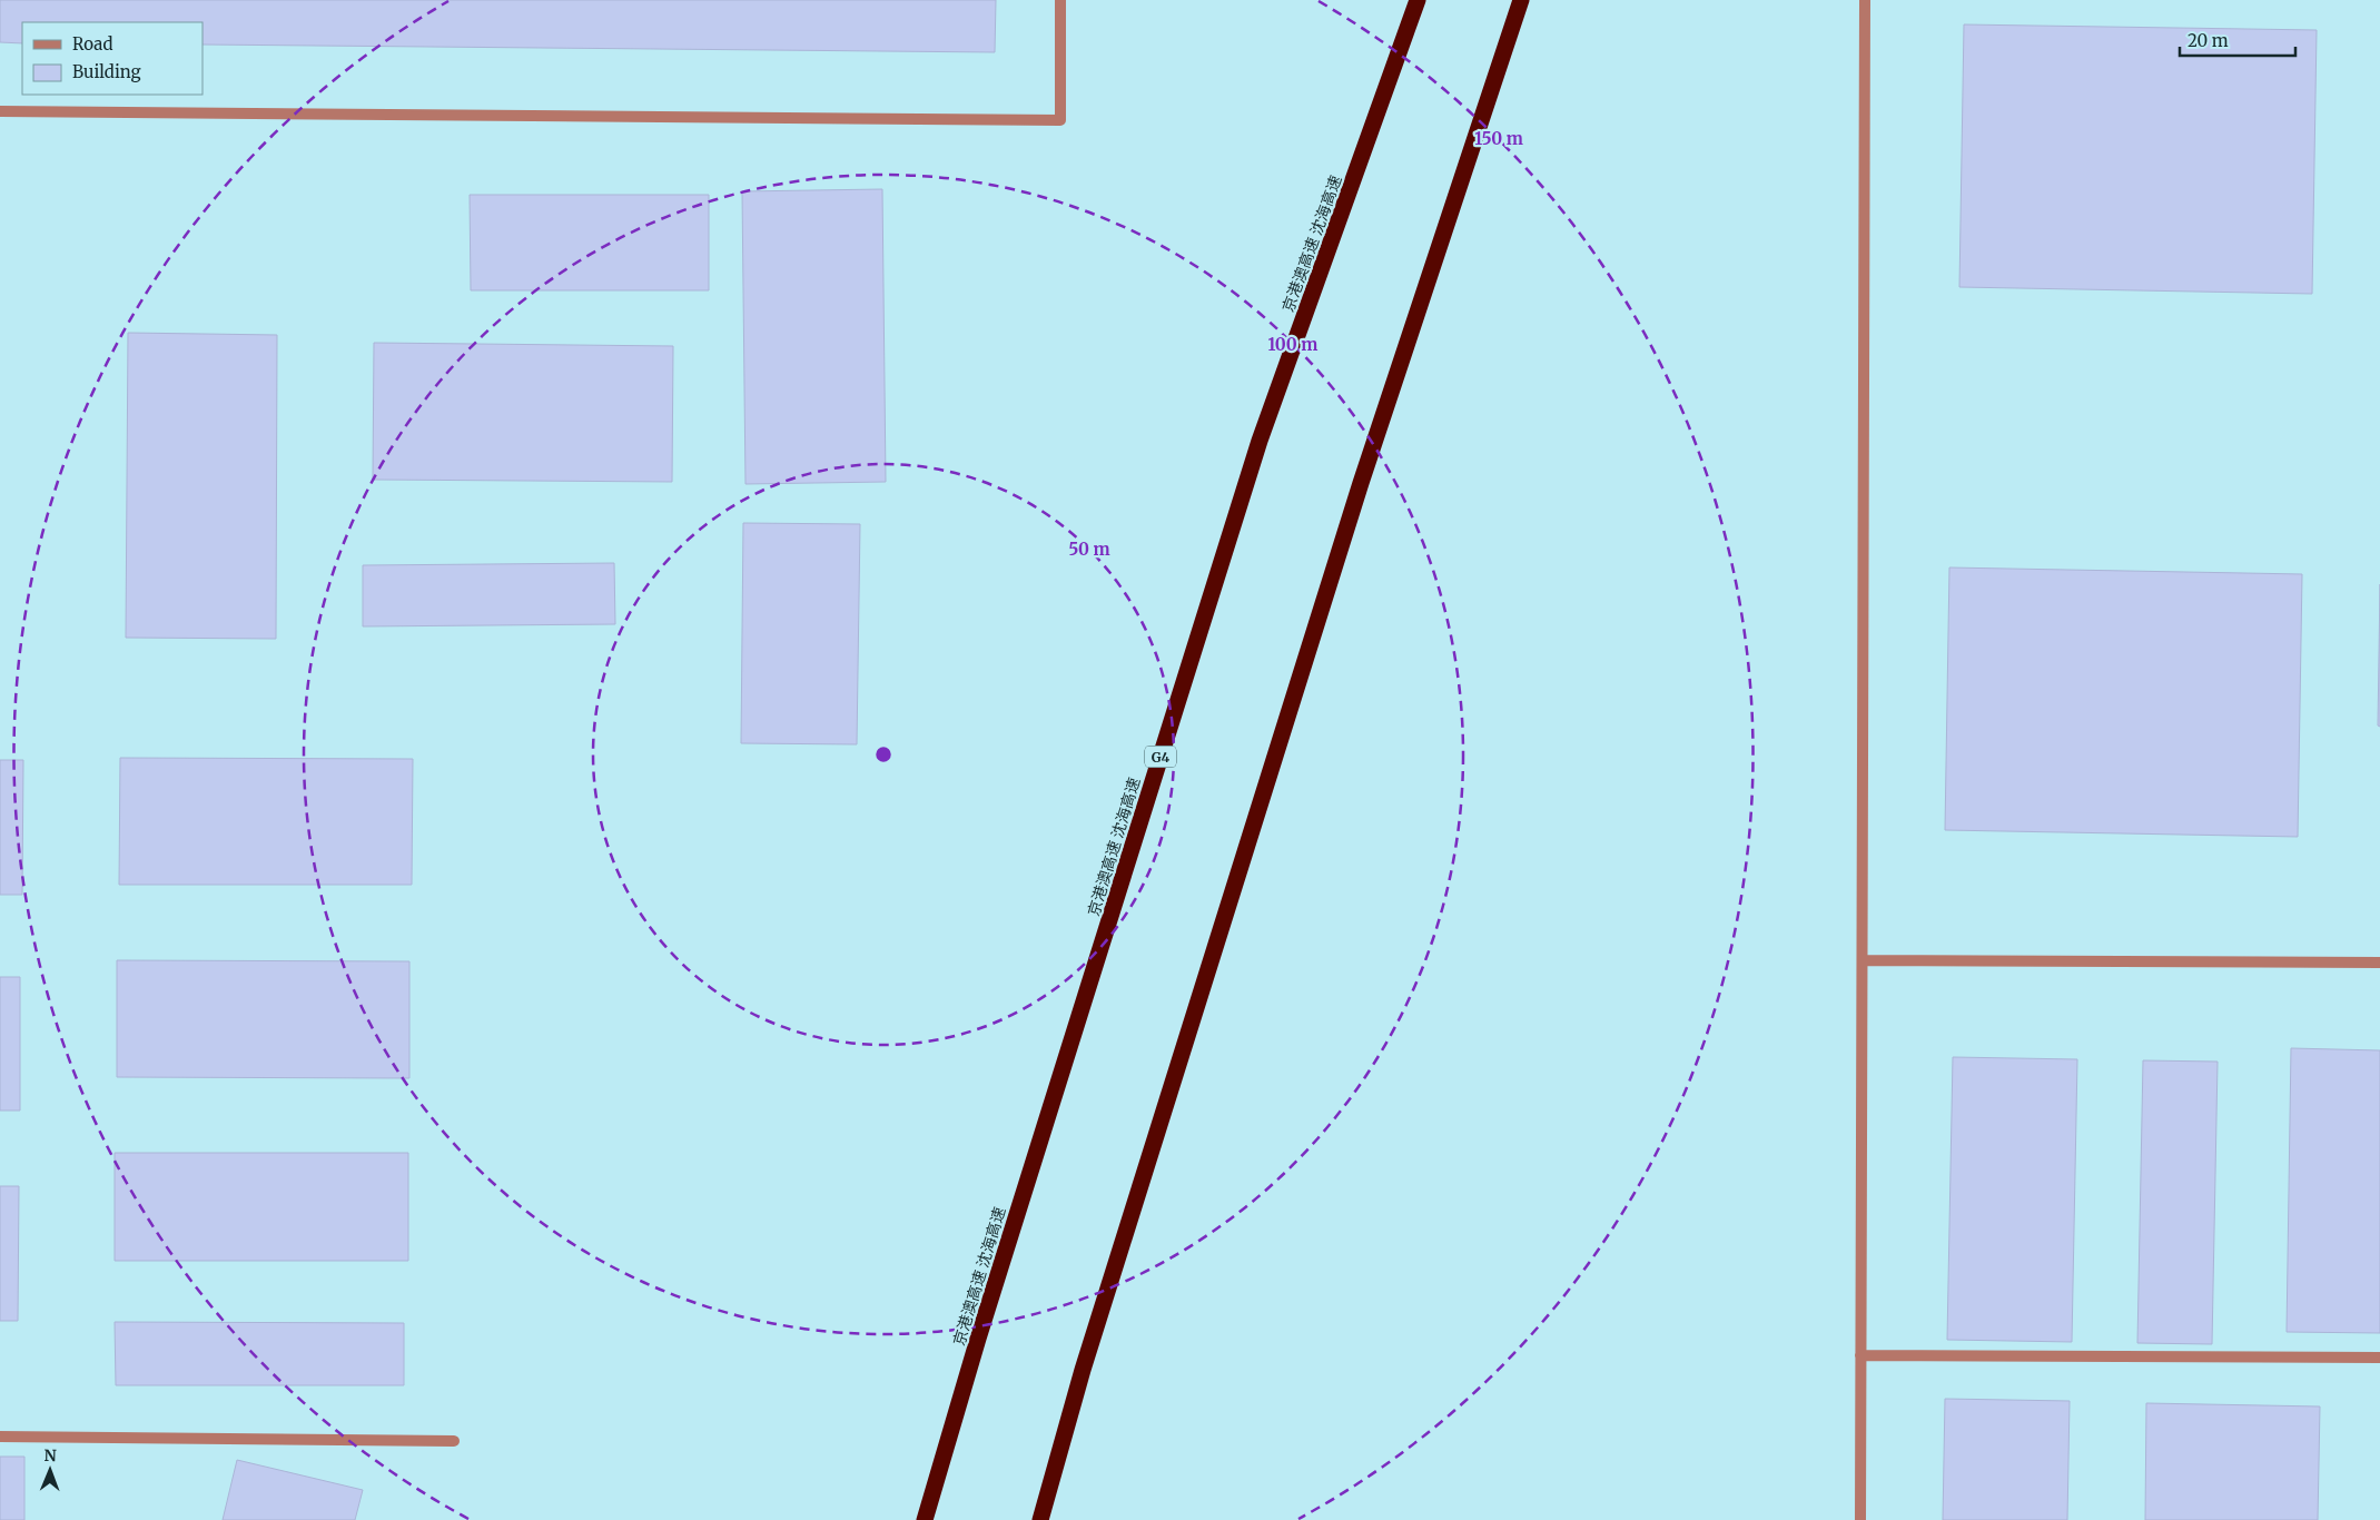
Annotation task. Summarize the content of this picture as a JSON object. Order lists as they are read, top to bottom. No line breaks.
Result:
{"streets":{"highway":["京港澳高速 沈海高速","G4"]},"legend":["Road","Building"],"scale_bar":"20 m","north":"top","rings":["150 m","100 m","50 m"]}
